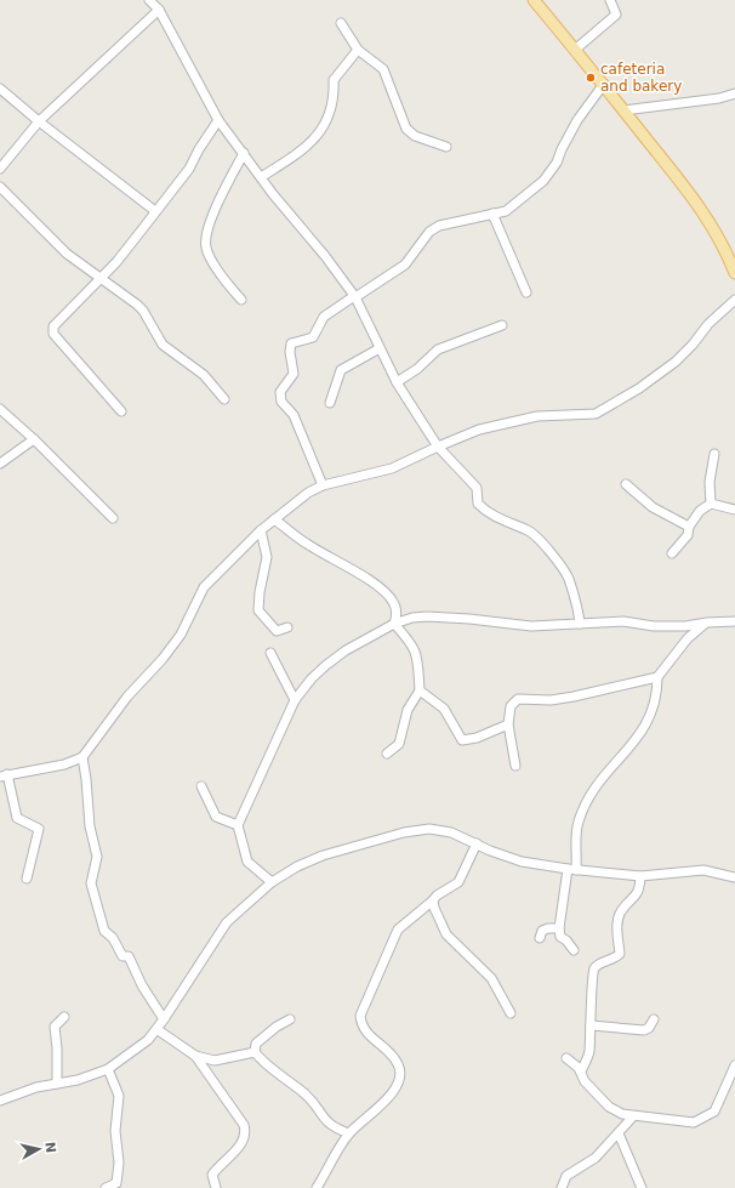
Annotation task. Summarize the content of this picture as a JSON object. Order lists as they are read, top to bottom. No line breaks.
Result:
{"places":["cafeteria and bakery"],"north":"right"}
